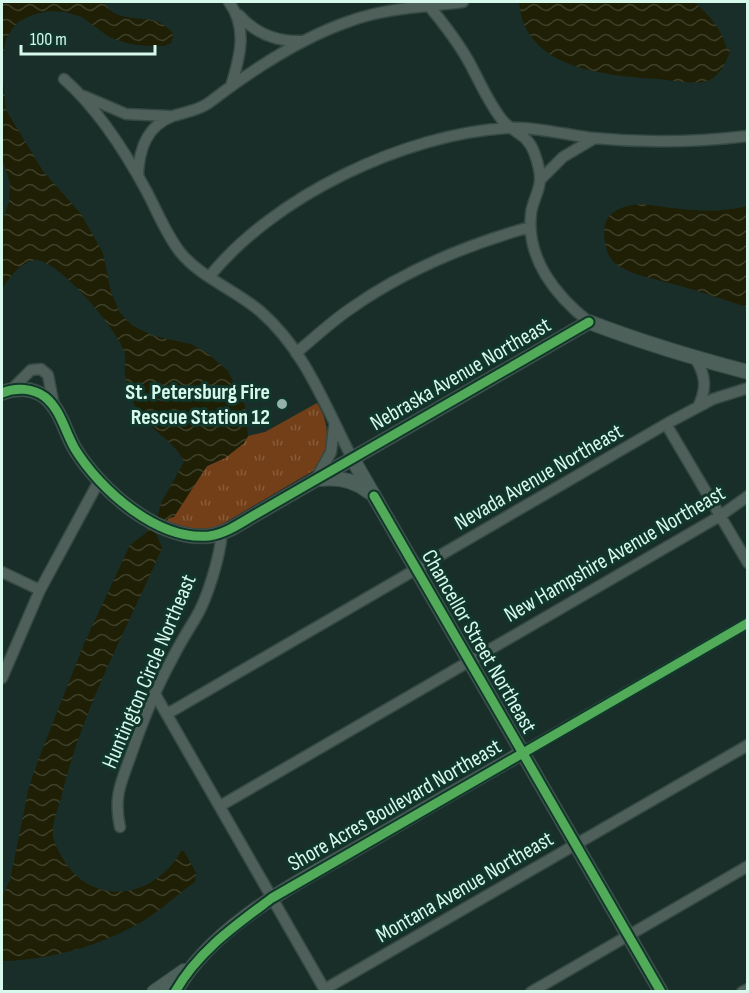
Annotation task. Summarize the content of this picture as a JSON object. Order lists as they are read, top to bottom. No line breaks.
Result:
{"streets":{"street":["Nebraska Avenue Northeast","Nevada Avenue Northeast","New Hampshire Avenue Northeast","Chancellor Street Northeast","Huntington Circle Northeast","Shore Acres Boulevard Northeast","Montana Avenue Northeast"]},"crossings":[["Nebraska Avenue Northeast","Chancellor Street Northeast"],["Nebraska Avenue Northeast","Huntington Circle Northeast"],["Nevada Avenue Northeast","Chancellor Street Northeast"],["New Hampshire Avenue Northeast","Chancellor Street Northeast"],["Chancellor Street Northeast","Shore Acres Boulevard Northeast"],["Chancellor Street Northeast","Montana Avenue Northeast"]],"places":["St. Petersburg Fire Rescue Station 12"],"scale_bar":"100 m"}
